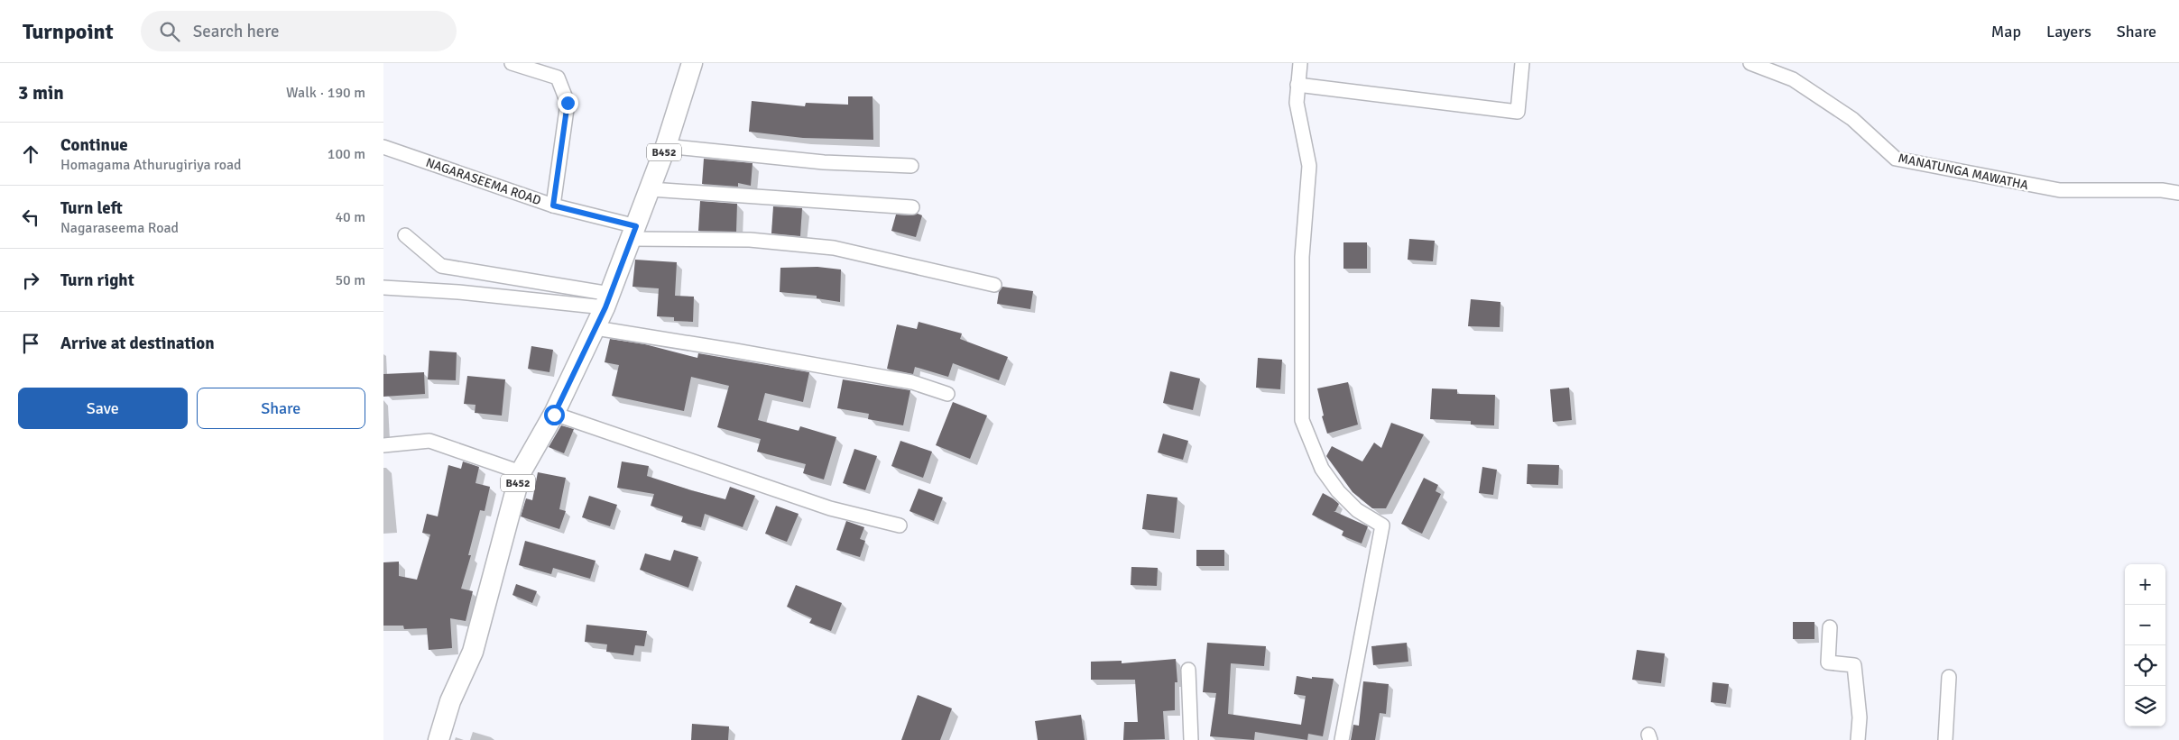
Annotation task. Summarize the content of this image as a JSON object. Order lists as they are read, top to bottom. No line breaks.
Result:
{"streets":{"main road":["B452"],"street":["MANATUNGA MAWATHA","NAGARASEEMA ROAD"]},"crossings":[["B452","NAGARASEEMA ROAD"]],"page":{"header":"Turnpoint","search":"Search here","nav":["Map","Layers","Share"],"heading":["3 min","Walk · 190 m"],"list":[["Continue","Homagama Athurugiriya road","100 m"],["Turn left","Nagaraseema Road","40 m"],["Turn right","50 m"],"Arrive at destination"],"buttons":["Save","Share"],"map_buttons":["+","−"]}}
